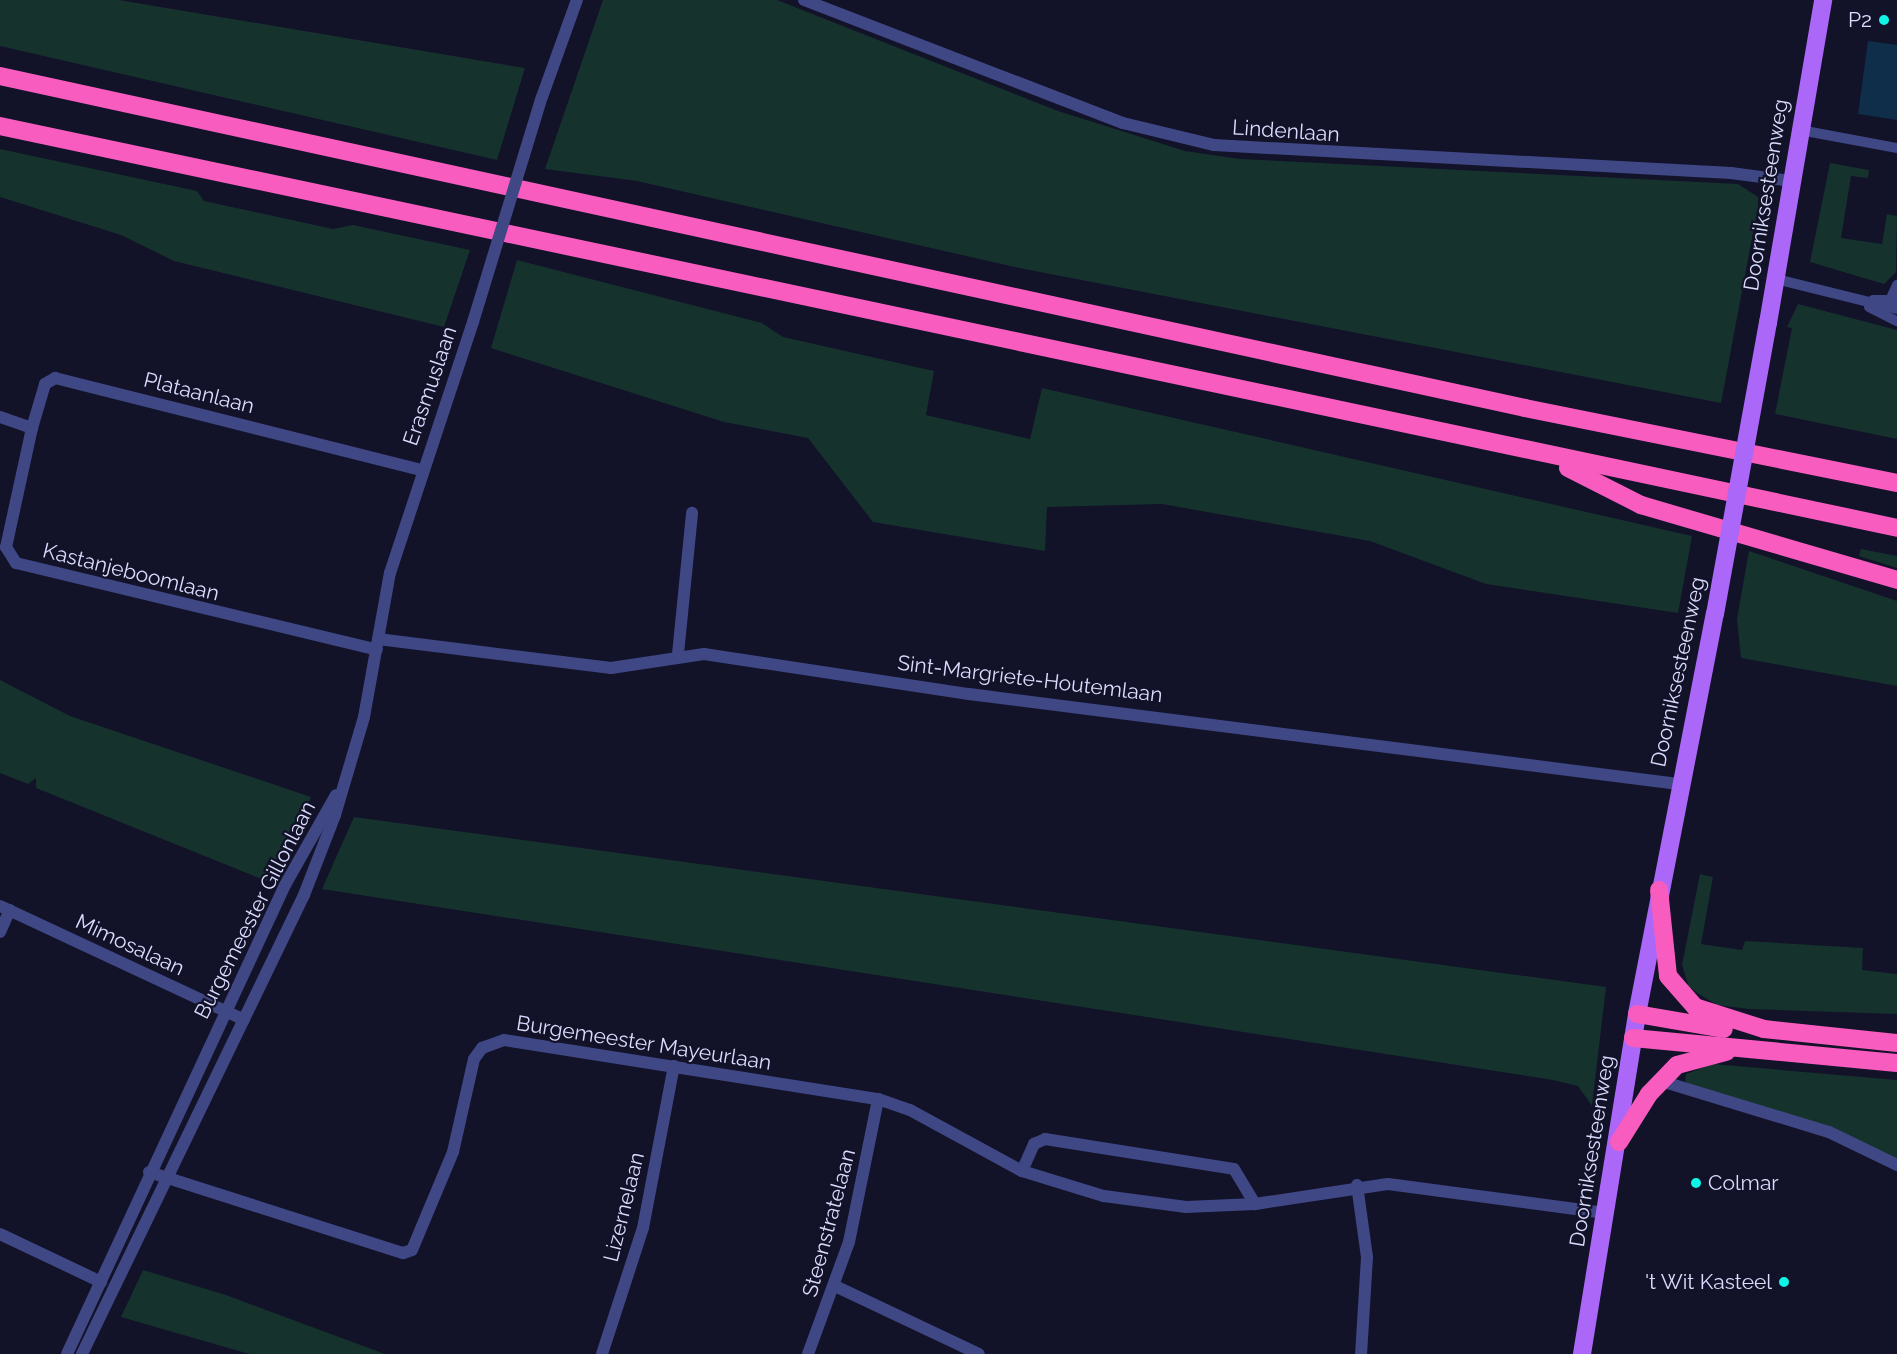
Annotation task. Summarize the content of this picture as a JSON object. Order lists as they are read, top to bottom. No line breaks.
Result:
{"streets":{"main road":["Doorniksesteenweg"],"street":["Lindenlaan","Erasmuslaan","Plataanlaan","Kastanjeboomlaan","Sint-Margriete-Houtemlaan","Burgemeester Gillonlaan","Mimosalaan","Burgemeester Mayeurlaan","Lizernelaan","Steenstratelaan"]},"crossings":[["Lindenlaan","Doorniksesteenweg"],["Doorniksesteenweg","Sint-Margriete-Houtemlaan"],["Doorniksesteenweg","Burgemeester Mayeurlaan"],["Erasmuslaan","Plataanlaan"],["Erasmuslaan","Kastanjeboomlaan"],["Erasmuslaan","Sint-Margriete-Houtemlaan"],["Erasmuslaan","Burgemeester Gillonlaan"],["Plataanlaan","Kastanjeboomlaan"],["Kastanjeboomlaan","Sint-Margriete-Houtemlaan"],["Burgemeester Gillonlaan","Mimosalaan"],["Burgemeester Gillonlaan","Burgemeester Mayeurlaan"],["Burgemeester Mayeurlaan","Lizernelaan"],["Burgemeester Mayeurlaan","Steenstratelaan"]],"places":["P2","Colmar","'t Wit Kasteel"]}
